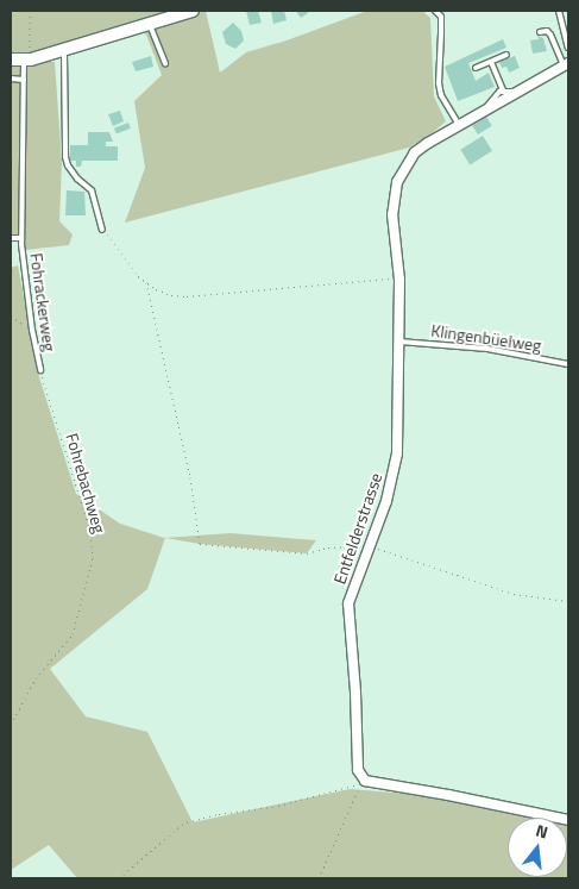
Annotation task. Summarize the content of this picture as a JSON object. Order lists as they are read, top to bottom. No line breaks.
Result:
{"streets":{"street":["Entfelderstrasse"],"lane":["Fohrackerweg","Klingenbüelweg"],"path":["Fohrebachweg"]},"crossings":[["Fohrackerweg","Fohrebachweg"],["Klingenbüelweg","Entfelderstrasse"]],"north":"top"}
